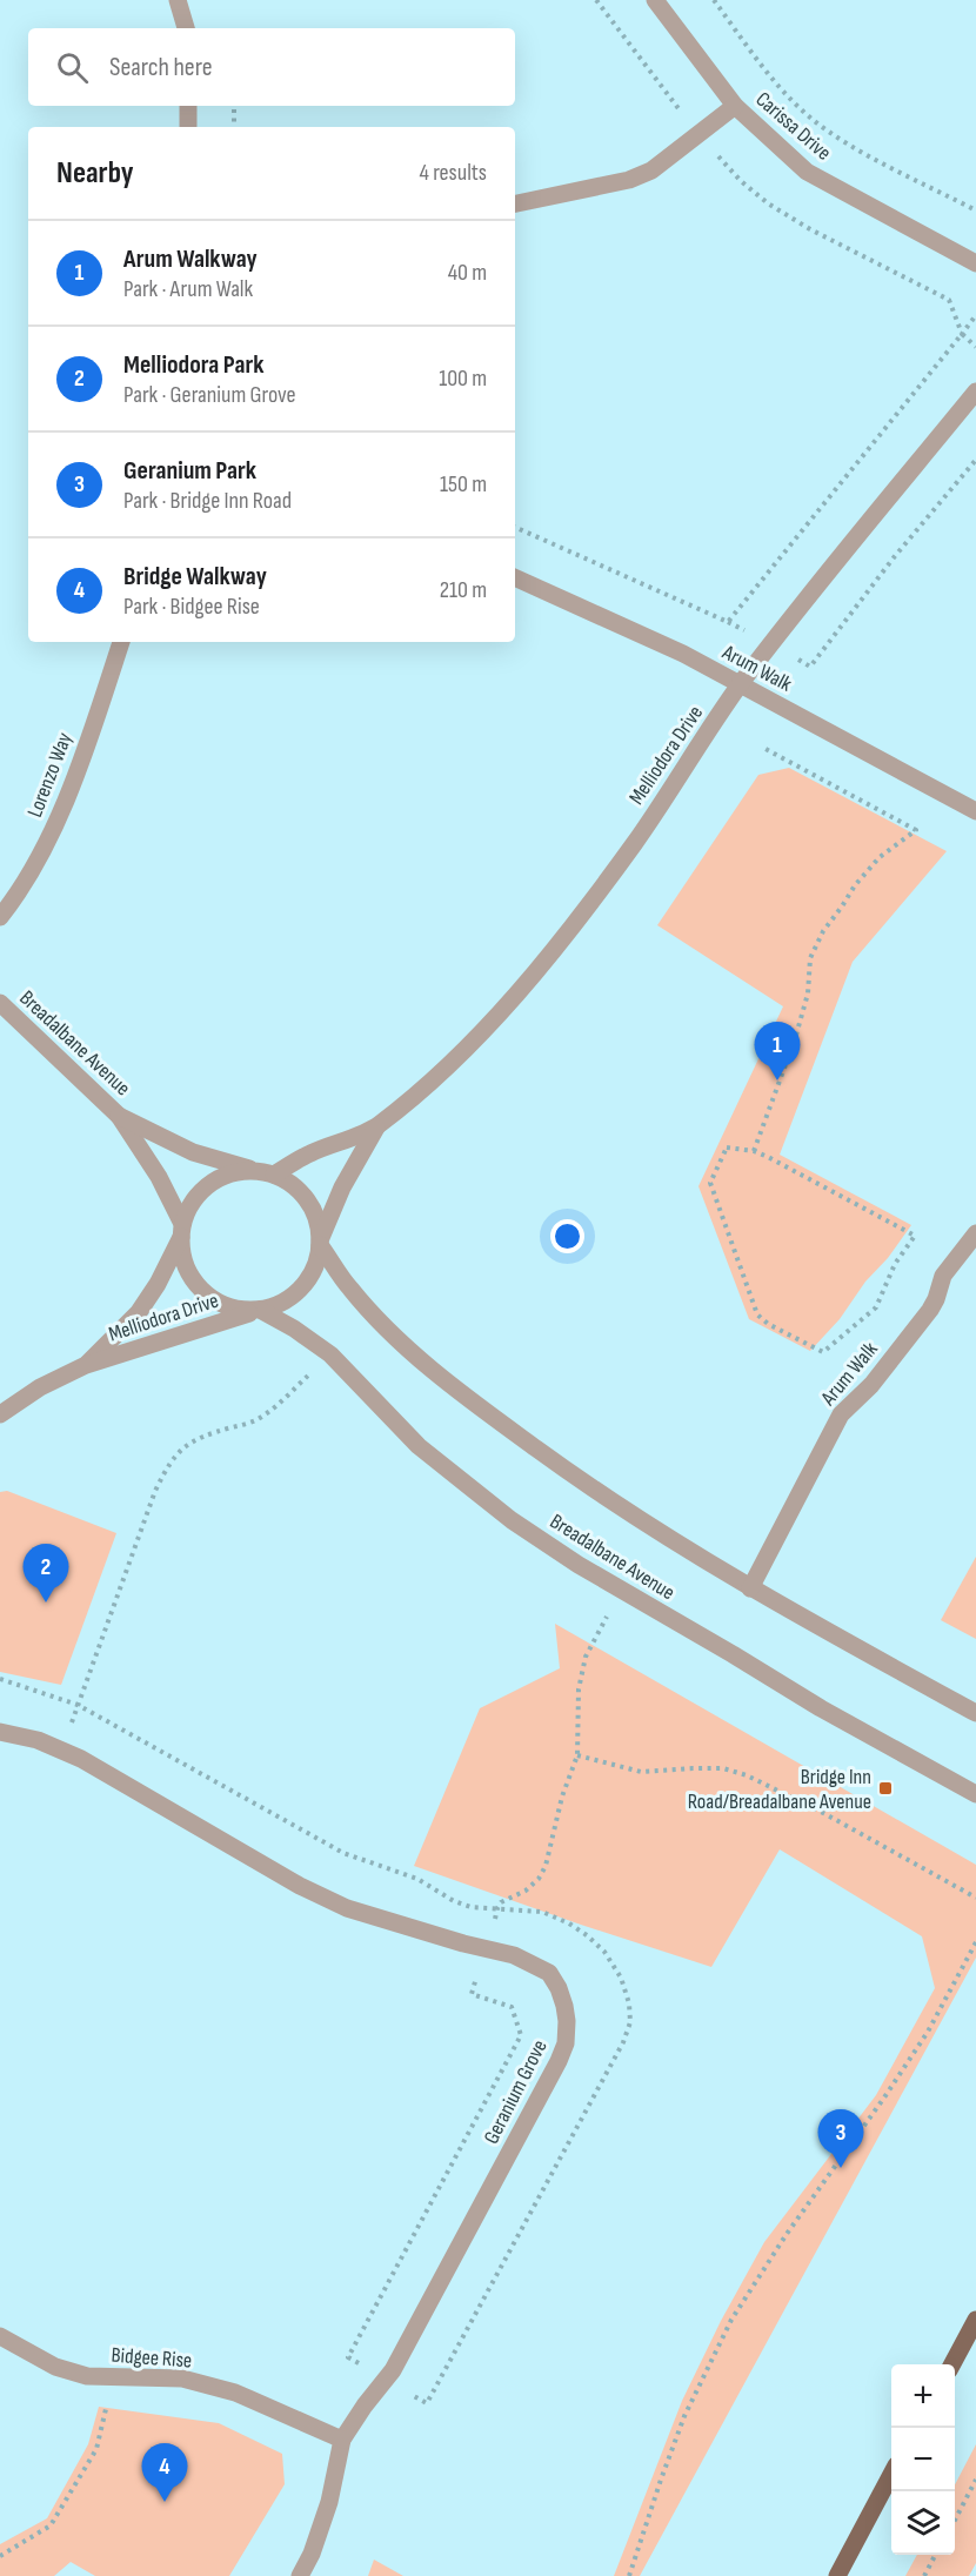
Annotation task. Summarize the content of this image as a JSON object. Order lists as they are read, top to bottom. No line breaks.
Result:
{"streets":{"street":["Carissa Drive","Arum Walk","Melliodora Drive","Lorenzo Way","Breadalbane Avenue","Geranium Grove","Bidgee Rise"]},"crossings":[["Arum Walk","Melliodora Drive"],["Arum Walk","Breadalbane Avenue"],["Melliodora Drive","Breadalbane Avenue"],["Geranium Grove","Bidgee Rise"]],"places":{"transit":["Bridge Inn Road/Breadalbane Avenue"]},"page":{"search":"Search here","heading":["Nearby","4 results"],"list":[{"mark":"1","name":"Arum Walkway","note":"Park · Arum Walk","value":"40 m"},{"mark":"2","name":"Melliodora Park","note":"Park · Geranium Grove","value":"100 m"},{"mark":"3","name":"Geranium Park","note":"Park · Bridge Inn Road","value":"150 m"},{"mark":"4","name":"Bridge Walkway","note":"Park · Bidgee Rise","value":"210 m"}],"pins":["1","2","3","4"],"map_buttons":["+","−"]}}
